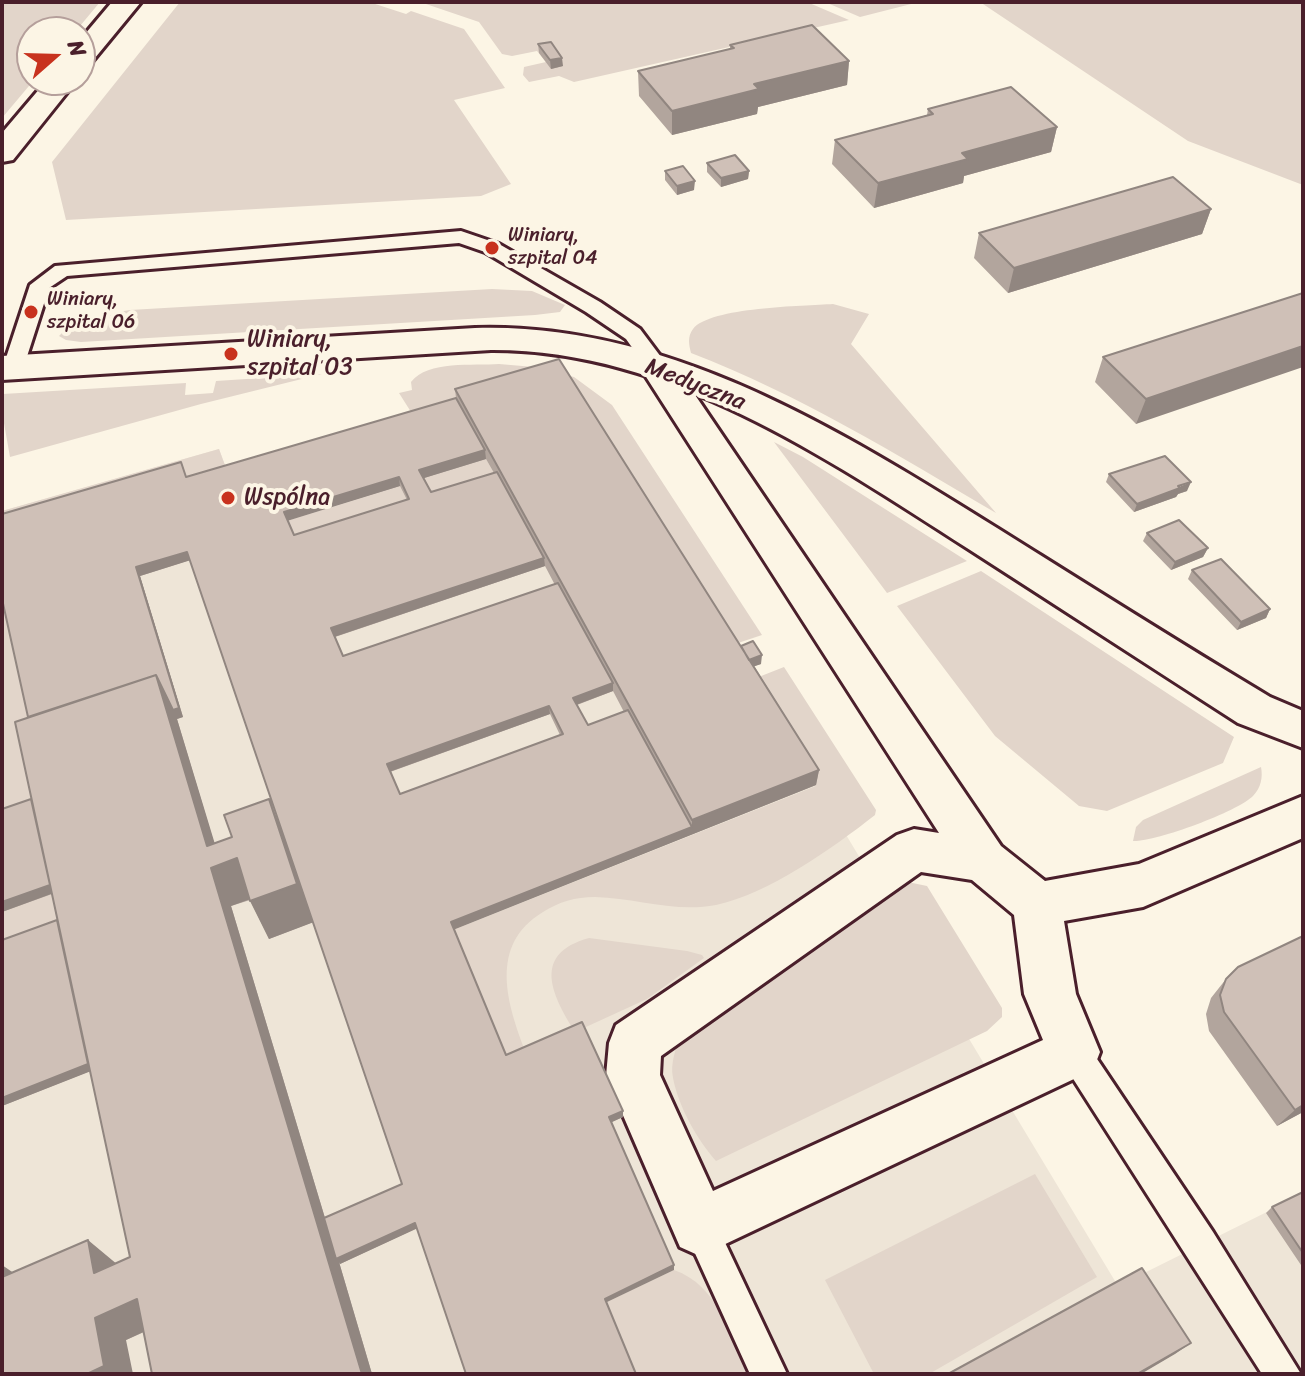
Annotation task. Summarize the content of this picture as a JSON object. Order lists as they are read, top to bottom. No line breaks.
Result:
{"streets":{"street":["Medyczna"]},"places":["Winiary, szpital 04","Winiary, szpital 06","Winiary, szpital 03","Wspólna"],"north":"right"}
